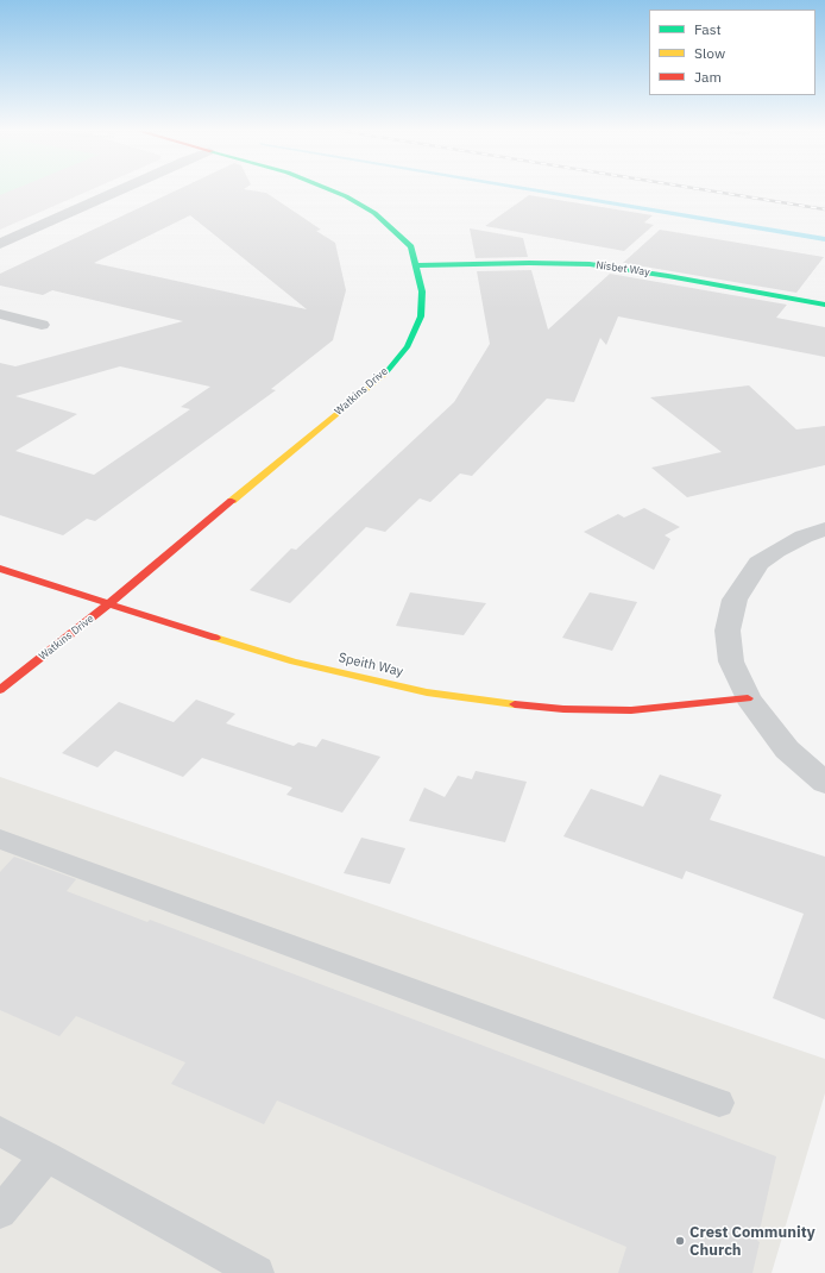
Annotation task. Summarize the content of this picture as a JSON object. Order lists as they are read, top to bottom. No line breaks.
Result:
{"streets":{"main road":["Nisbet Way","Watkins Drive","Speith Way"]},"crossings":[["Nisbet Way","Watkins Drive"],["Watkins Drive","Speith Way"]],"places":["Crest Community Church"],"legend":["Fast","Slow","Jam"]}
